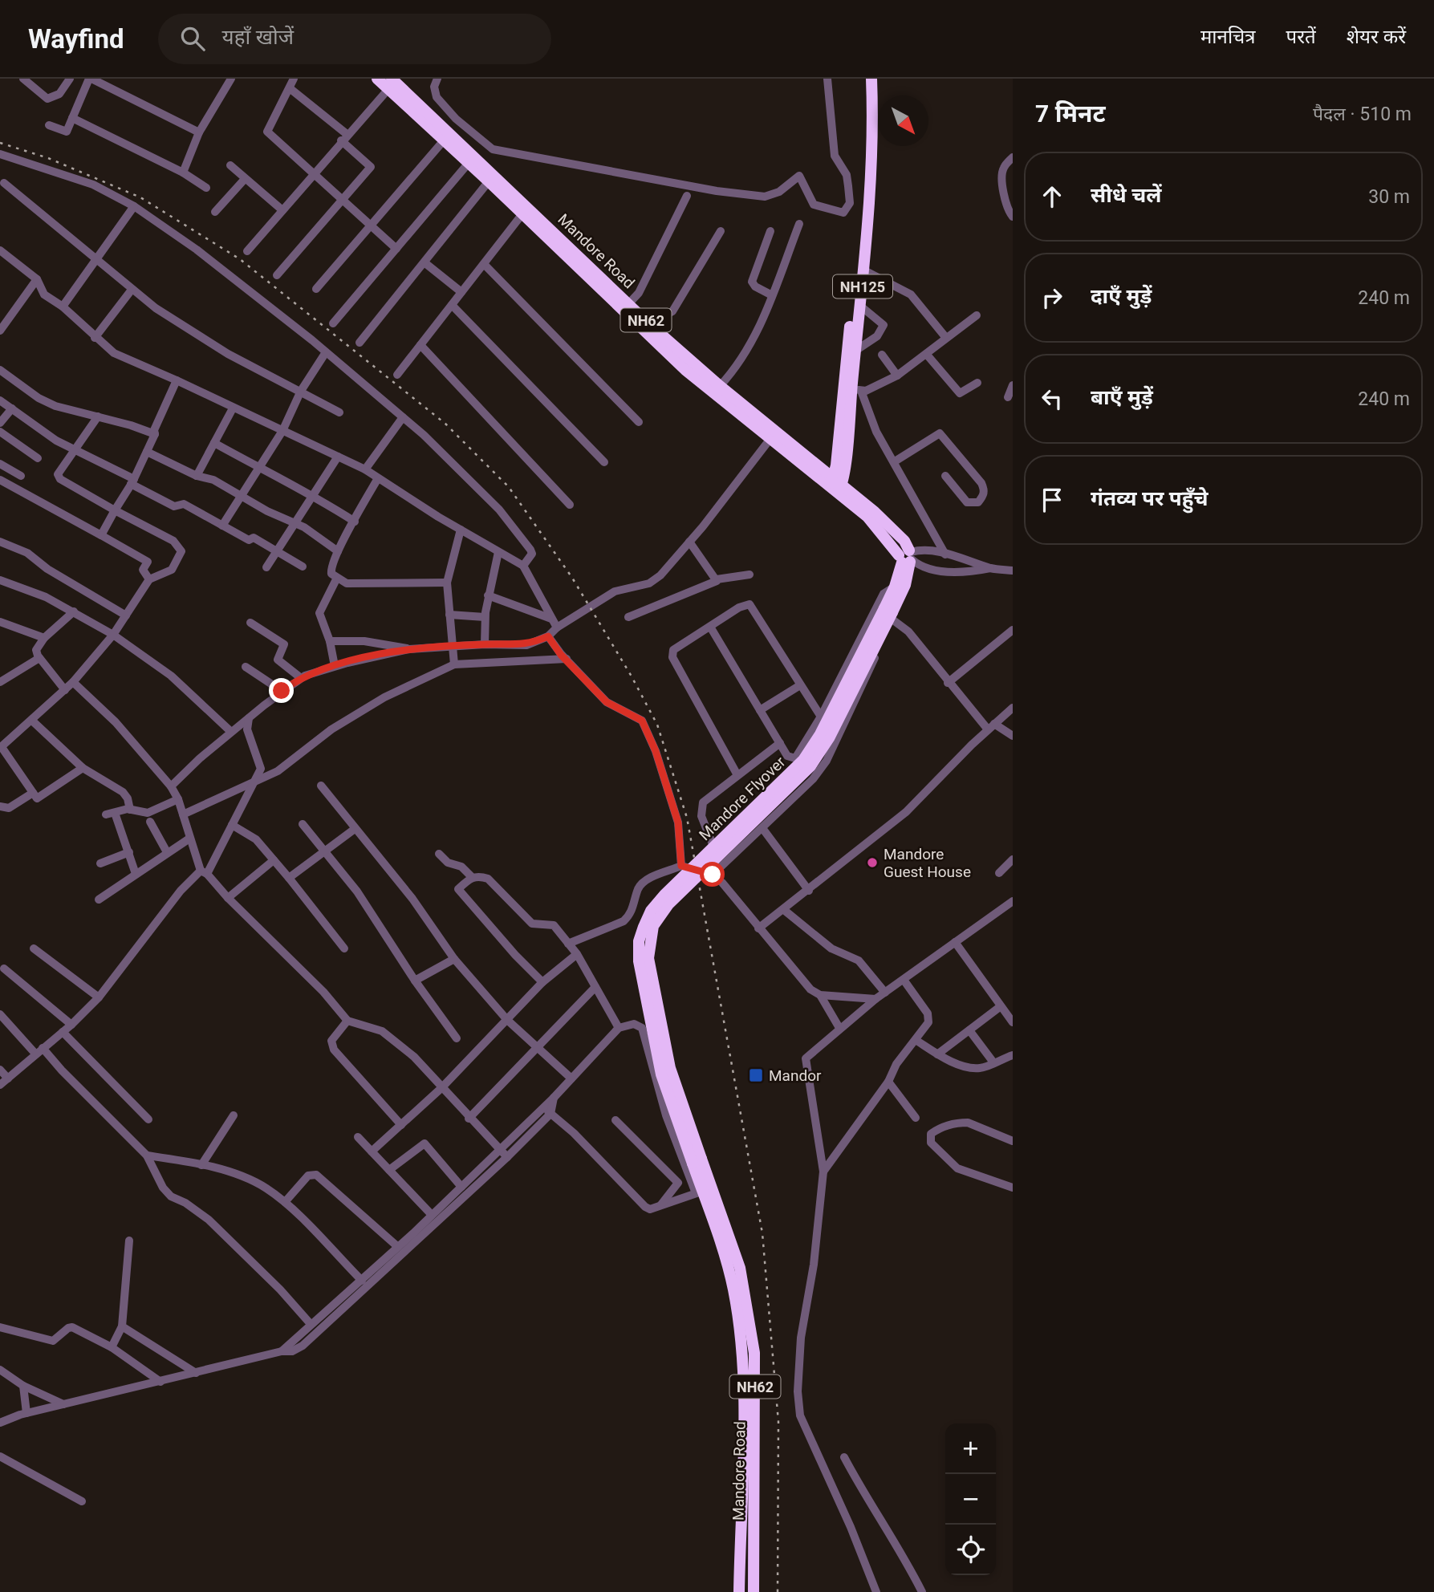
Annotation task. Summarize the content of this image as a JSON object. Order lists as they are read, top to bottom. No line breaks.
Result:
{"streets":{"highway":["Mandore Road","NH125","NH62","Mandore Flyover"]},"crossings":[["Mandore Road","NH125"],["Mandore Road","NH62"],["Mandore Road","Mandore Flyover"],["NH125","NH62"],["NH62","Mandore Flyover"]],"places":{"other":["Mandore Guest House"],"transit":["Mandor"]},"north":"bottom right","page":{"header":"Wayfind","search":"यहाँ खोजें","nav":["मानचित्र","परतें","शेयर करें"],"heading":["7 मिनट","पैदल · 510 m"],"list":[["सीधे चलें","30 m"],["दाएँ मुड़ें","240 m"],["बाएँ मुड़ें","240 m"],"गंतव्य पर पहुँचे"],"map_buttons":["+","−"]}}
